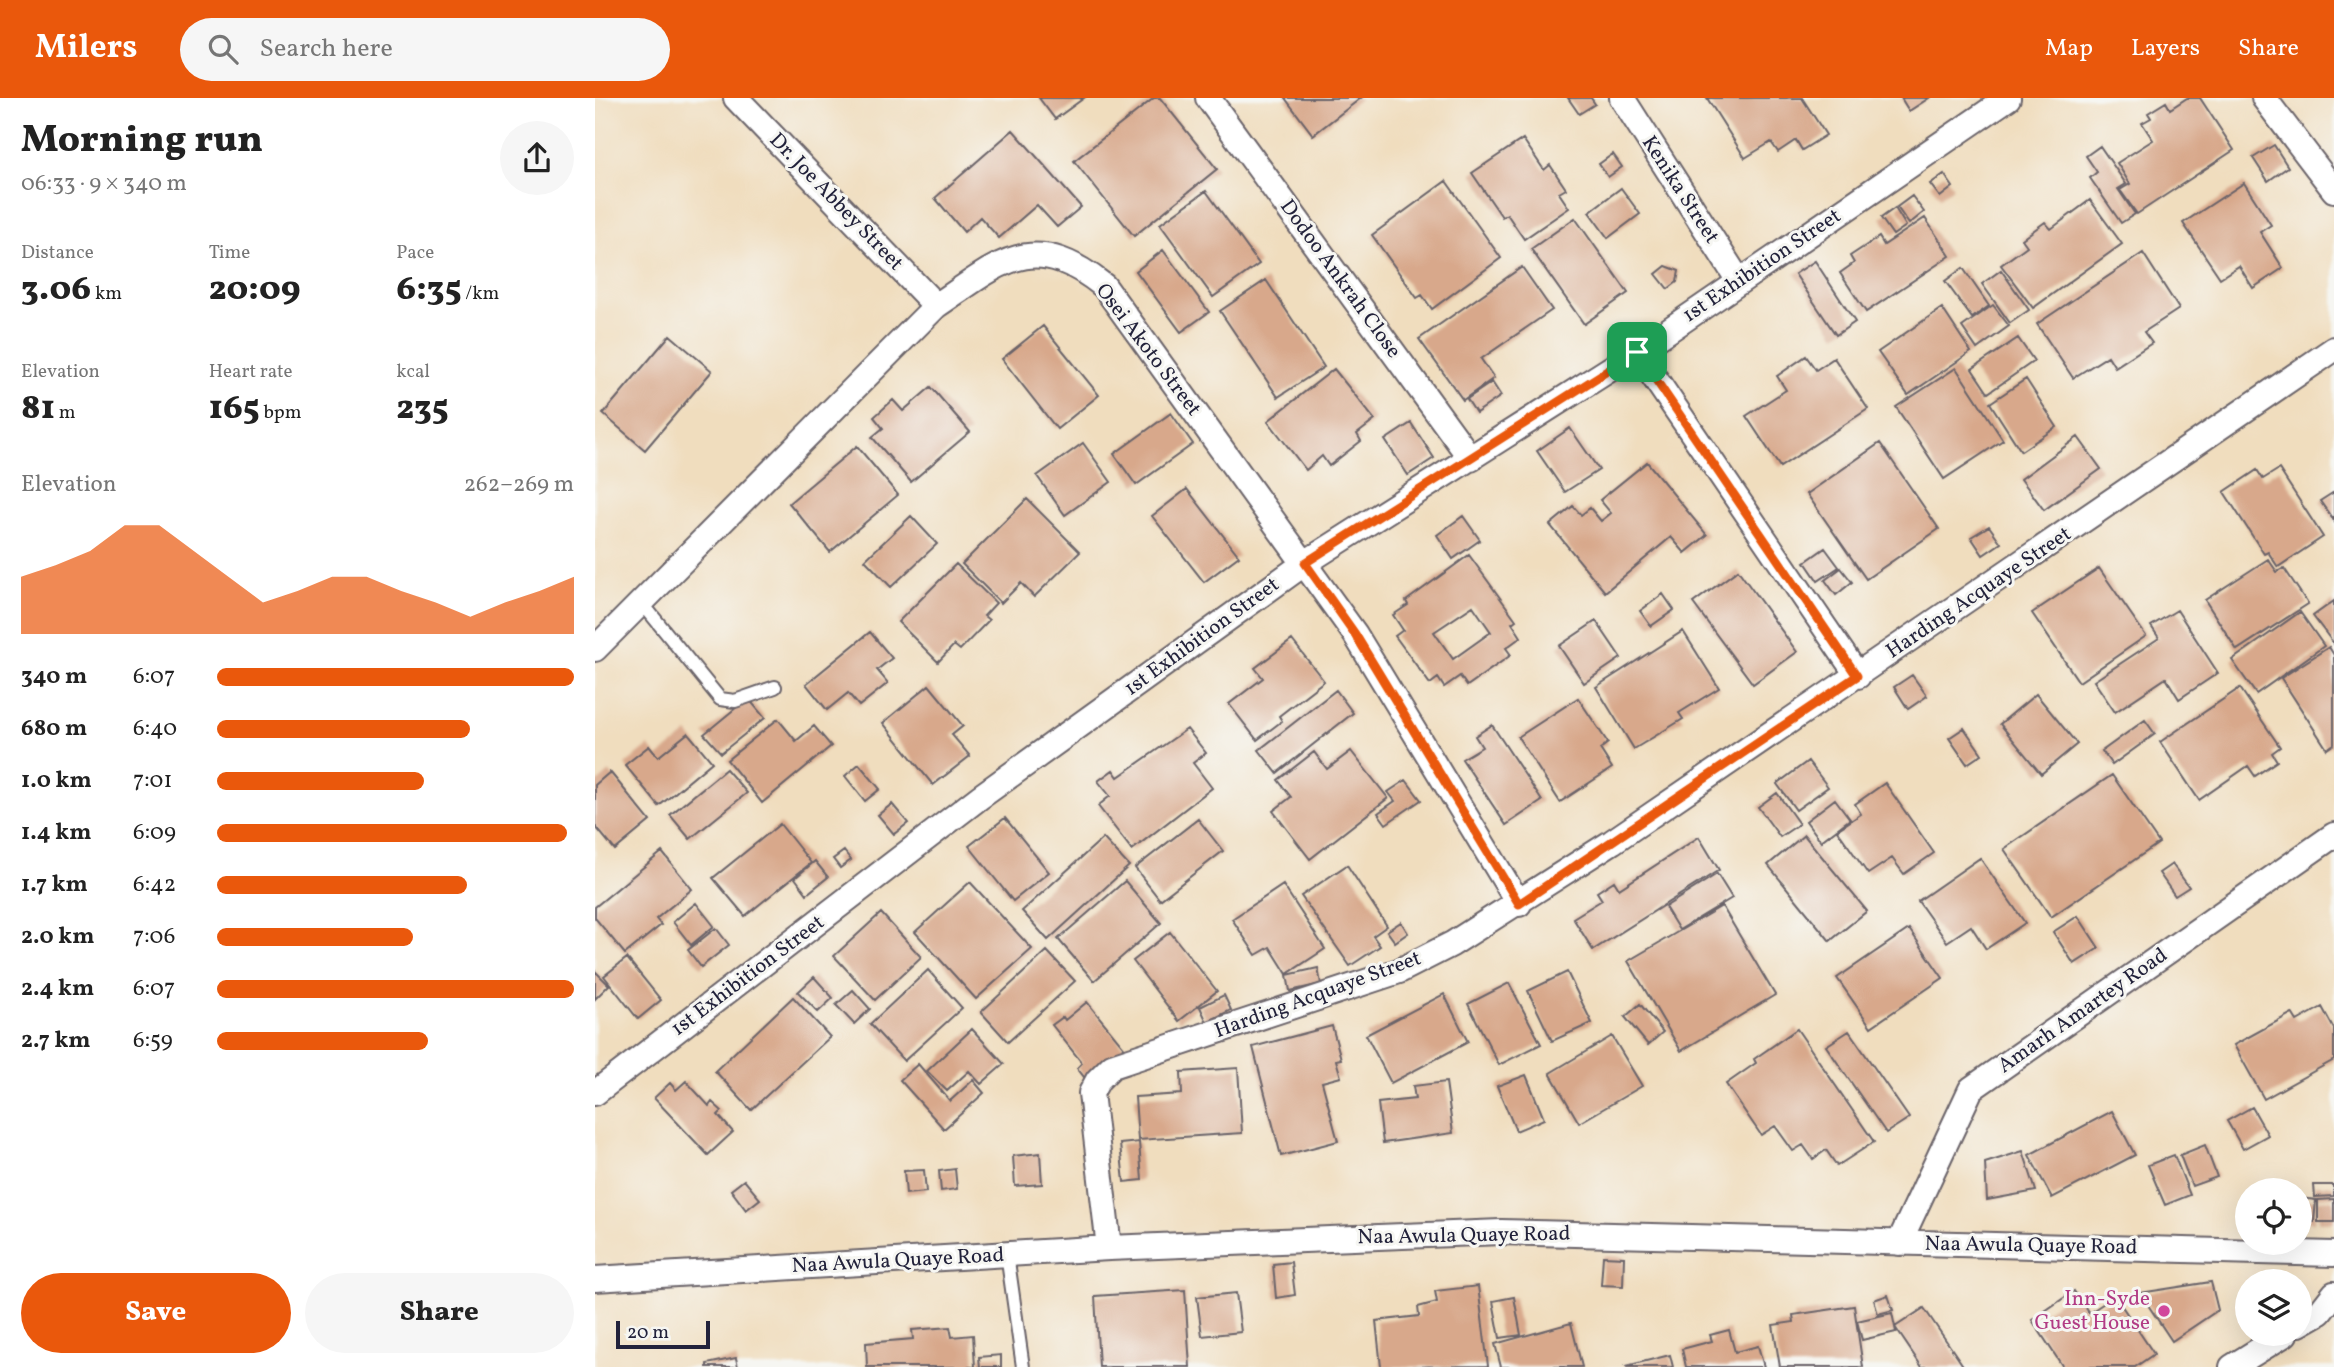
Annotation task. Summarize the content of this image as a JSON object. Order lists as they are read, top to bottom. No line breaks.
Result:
{"streets":{"street":["Kenika Street","Dr. Joe Abbey Street","1st Exhibition Street","Dodoo Ankrah Close","Osei Akoto Street","Harding Acquaye Street","Amarh Amartey Road","Naa Awula Quaye Road"]},"crossings":[["Kenika Street","1st Exhibition Street"],["Dr. Joe Abbey Street","Osei Akoto Street"],["1st Exhibition Street","Dodoo Ankrah Close"],["1st Exhibition Street","Osei Akoto Street"],["Osei Akoto Street","Harding Acquaye Street"],["Harding Acquaye Street","Naa Awula Quaye Road"],["Amarh Amartey Road","Naa Awula Quaye Road"]],"places":["Inn-Syde Guest House"],"scale_bar":"20 m","page":{"header":"Milers","search":"Search here","nav":["Map","Layers","Share"],"heading":["Morning run","06:33 · 9 × 340 m"],"stats":[["Distance","3.06 km"],["Time","20:09"],["Pace","6:35 /km"],["Elevation","81 m"],["Heart rate","165 bpm"],["kcal","235"]],"chart":["Elevation","262–269 m"],"list":[{"name":"340 m","note":"6:07"},{"name":"680 m","note":"6:40"},{"name":"1.0 km","note":"7:01"},{"name":"1.4 km","note":"6:09"},{"name":"1.7 km","note":"6:42"},{"name":"2.0 km","note":"7:06"},{"name":"2.4 km","note":"6:07"},{"name":"2.7 km","note":"6:59"}],"buttons":["Save","Share"],"scale":"20 m"}}
